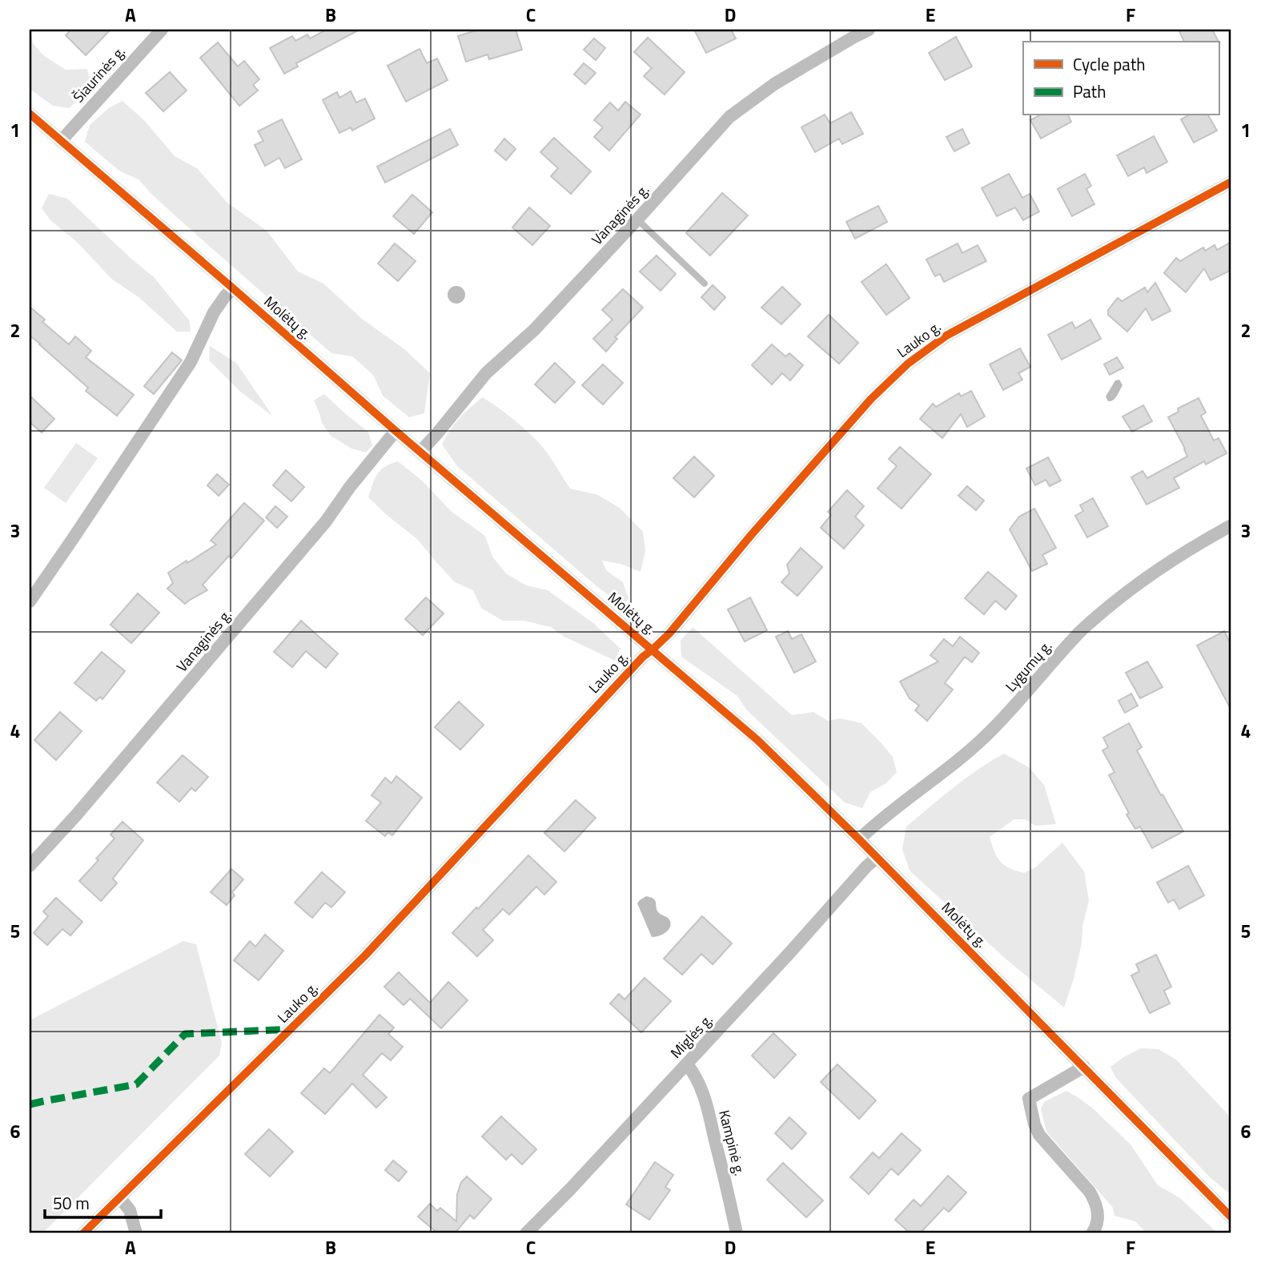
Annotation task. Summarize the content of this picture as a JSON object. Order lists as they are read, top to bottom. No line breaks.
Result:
{"streets":{"street":["Šiaurinės g.","Vanaginės g.","Molėtų g.","Lauko g.","Lygumų g.","Miglės g.","Kampinė g."]},"crossings":[["Šiaurinės g.","Molėtų g."],["Vanaginės g.","Molėtų g."],["Molėtų g.","Lauko g."],["Molėtų g.","Lygumų g."],["Molėtų g.","Miglės g."],["Miglės g.","Kampinė g."]],"legend":["Cycle path","Path"],"scale_bar":"50 m","grid":{"columns":["A","B","C","D","E","F"],"rows":["1","2","3","4","5","6"]}}
